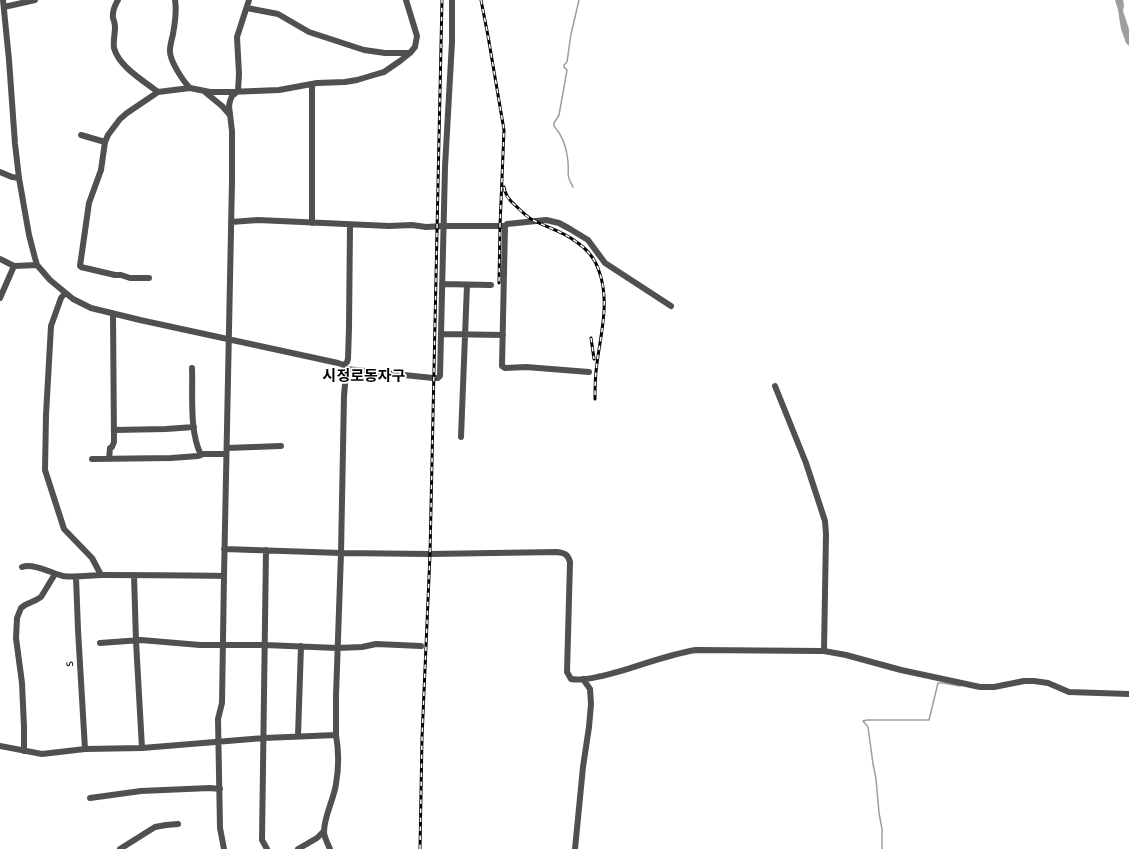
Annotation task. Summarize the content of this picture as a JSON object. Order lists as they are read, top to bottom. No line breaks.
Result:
{"streets":{"street":["s"]},"districts":["시정로동자구"]}
